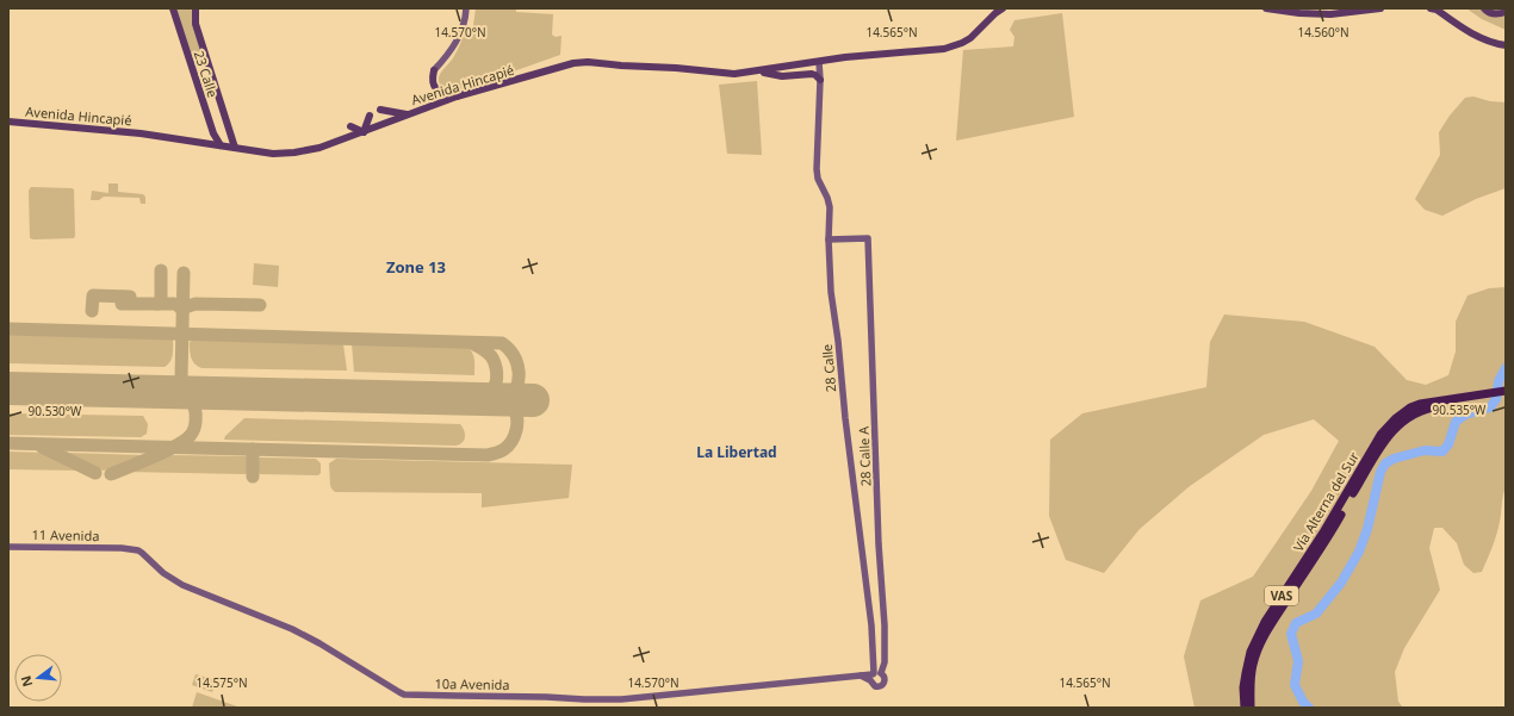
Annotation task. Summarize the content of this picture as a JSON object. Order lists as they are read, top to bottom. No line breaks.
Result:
{"streets":{"highway":["Vía Alterna del Sur","VAS"],"main road":["23 Calle","Avenida Hincapié","28 Calle","28 Calle A","11 Avenida","10a Avenida"]},"crossings":[["23 Calle","Avenida Hincapié"],["Avenida Hincapié","28 Calle"],["28 Calle","28 Calle A"],["28 Calle","10a Avenida"],["28 Calle A","10a Avenida"],["11 Avenida","10a Avenida"]],"districts":["Zone 13","La Libertad"],"north":"left","coordinates":["14.570°N","14.565°N","14.560°N","90.535°W","90.530°W","14.575°N"]}
